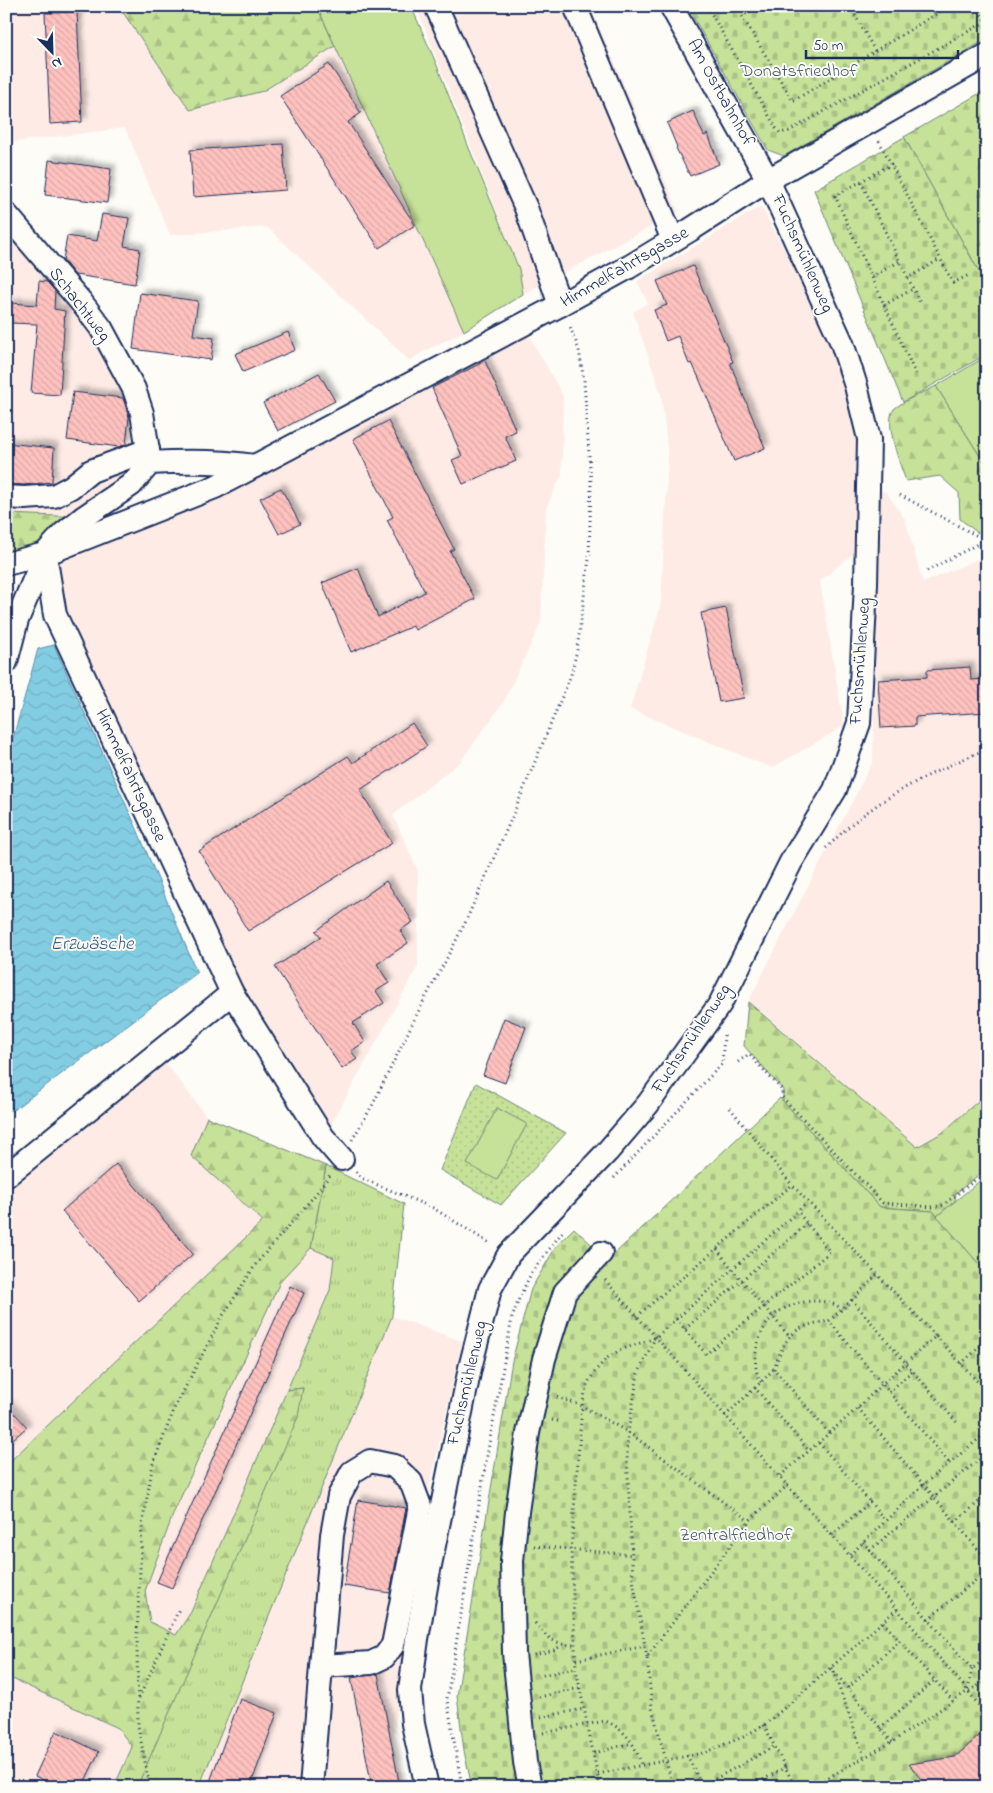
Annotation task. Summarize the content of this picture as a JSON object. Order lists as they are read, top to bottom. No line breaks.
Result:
{"streets":{"street":["Am Ostbahnhof","Fuchsmühlenweg","Himmelfahrtsgasse","Schachtweg"]},"crossings":[["Am Ostbahnhof","Fuchsmühlenweg"],["Am Ostbahnhof","Himmelfahrtsgasse"],["Fuchsmühlenweg","Himmelfahrtsgasse"]],"water":["Erzwäsche"],"parks":["Donatsfriedhof","Zentralfriedhof"],"scale_bar":"50 m","north":"bottom right"}
